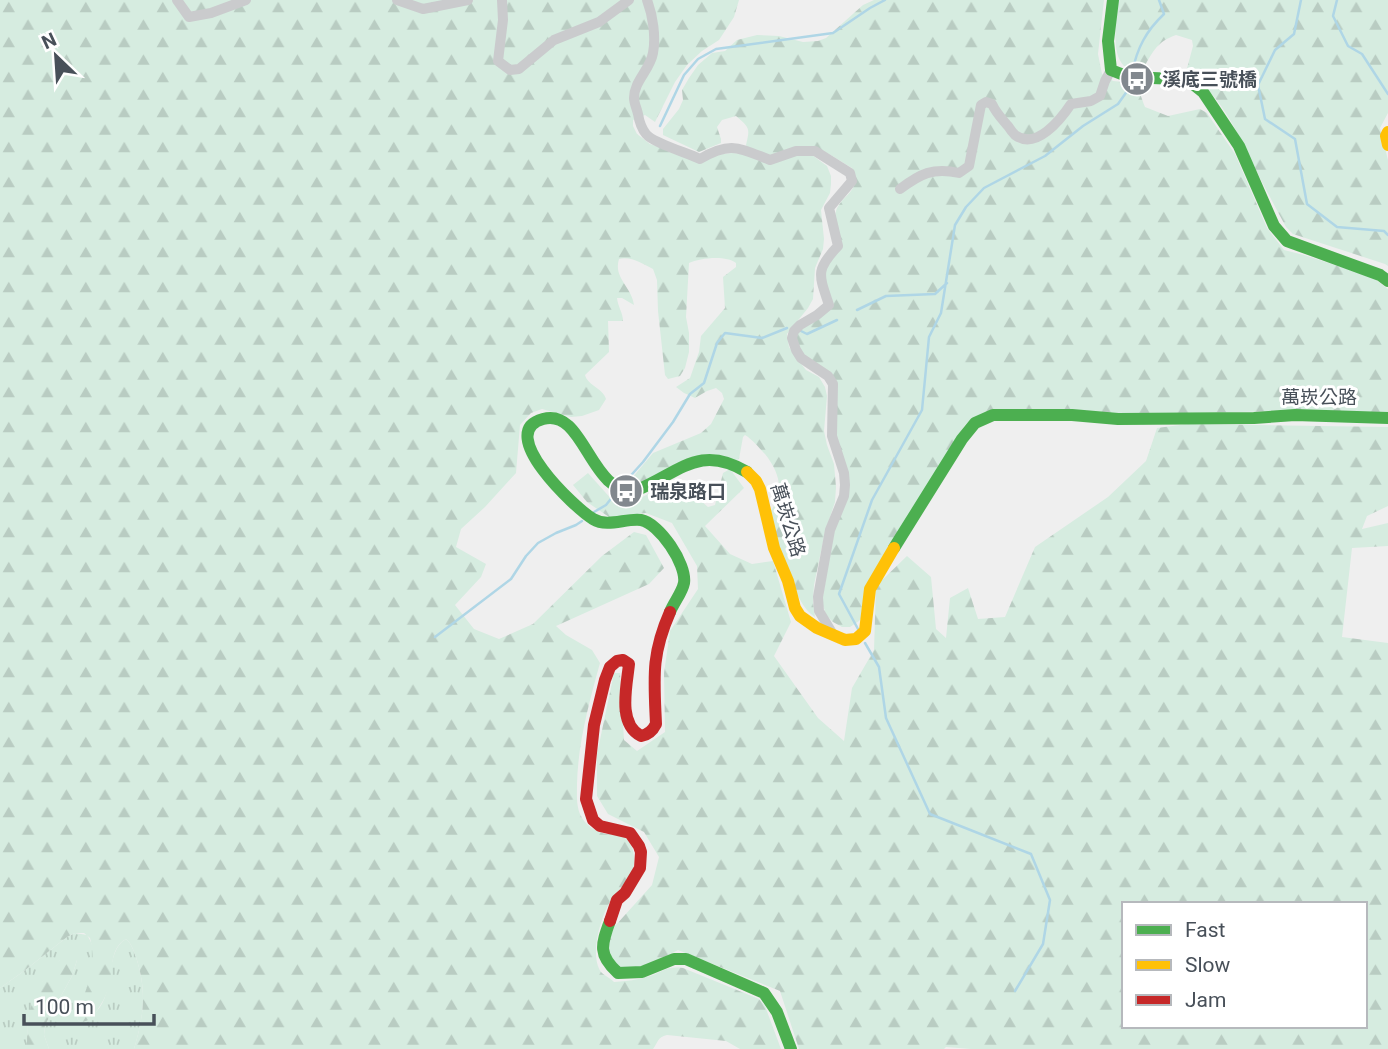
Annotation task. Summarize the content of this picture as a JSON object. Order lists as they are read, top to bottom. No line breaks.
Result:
{"streets":{"street":["萬崁公路"]},"places":{"bus stop":["溪底三號橋","瑞泉路口"]},"legend":["Fast","Slow","Jam"],"scale_bar":"100 m","north":"top left"}
